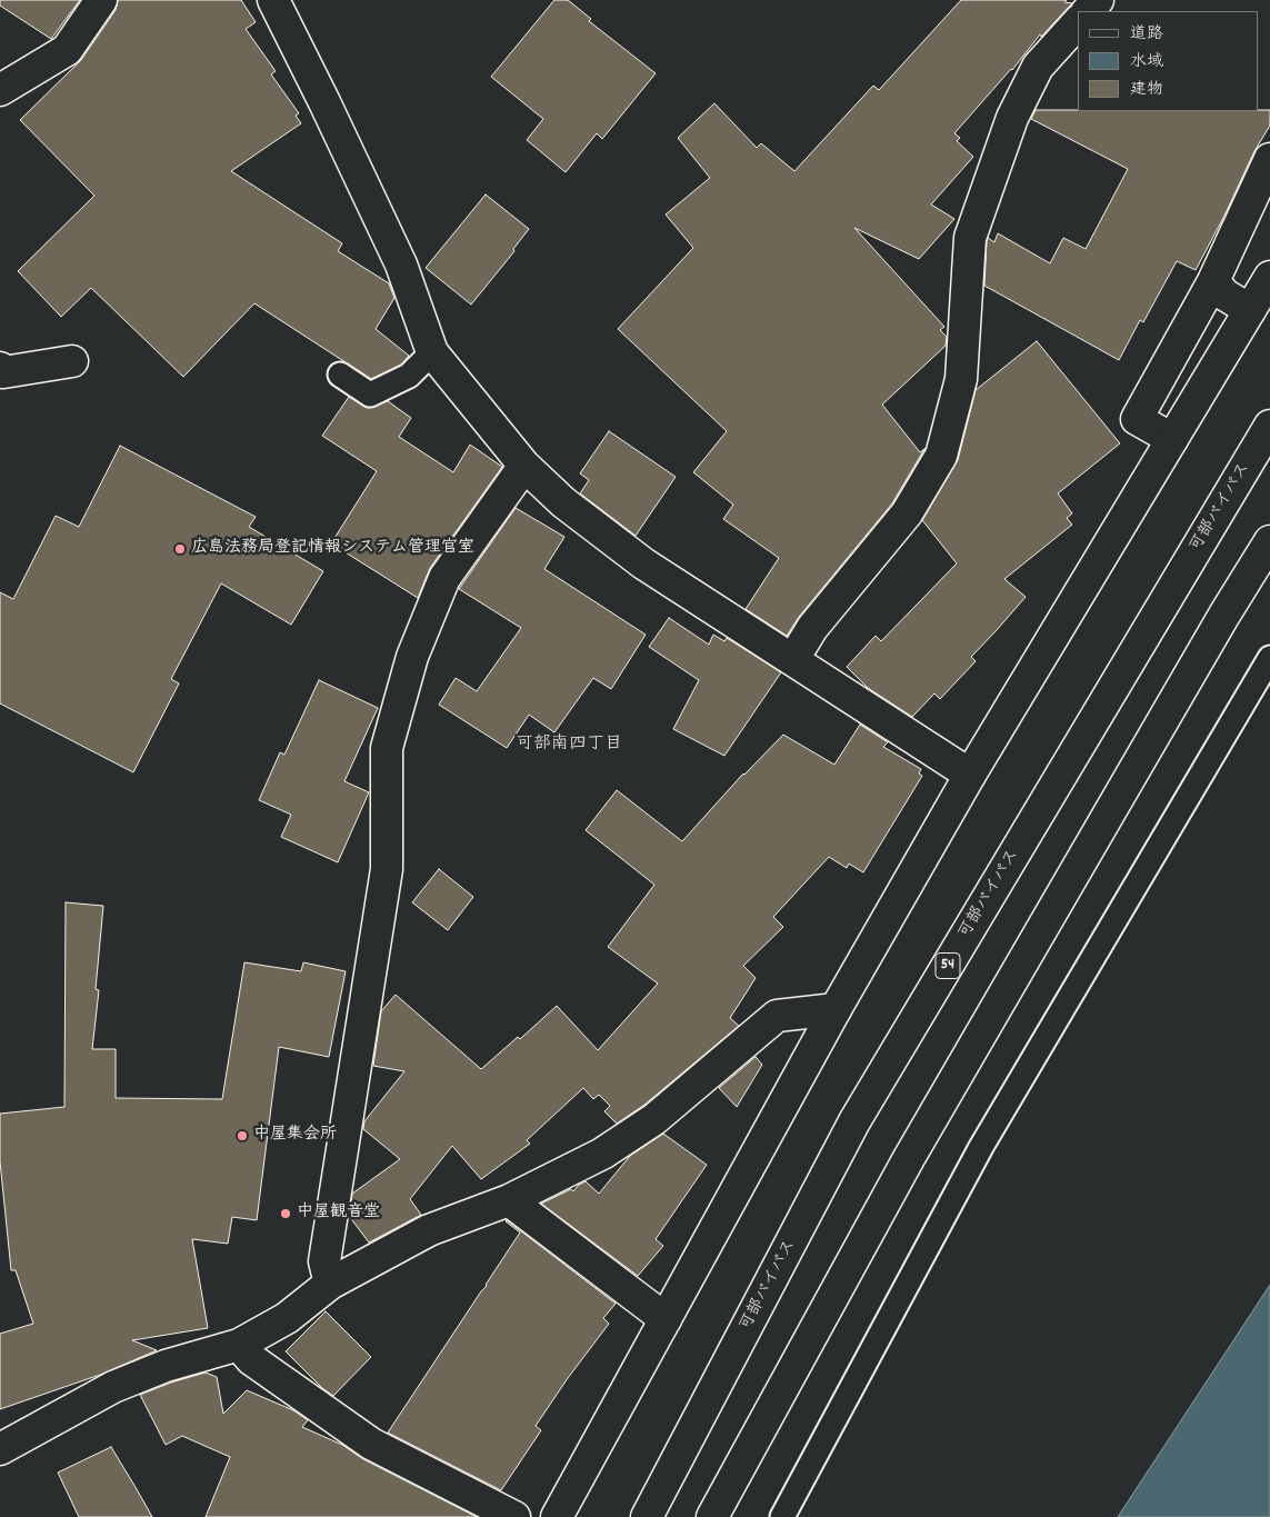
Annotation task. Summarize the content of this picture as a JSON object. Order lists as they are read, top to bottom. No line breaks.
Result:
{"streets":{"main road":["可部バイパス","54"]},"districts":["可部南四丁目"],"places":["広島法務局登記情報システム管理官室","中屋集会所","中屋観音堂"],"legend":["道路","水域","建物"]}
